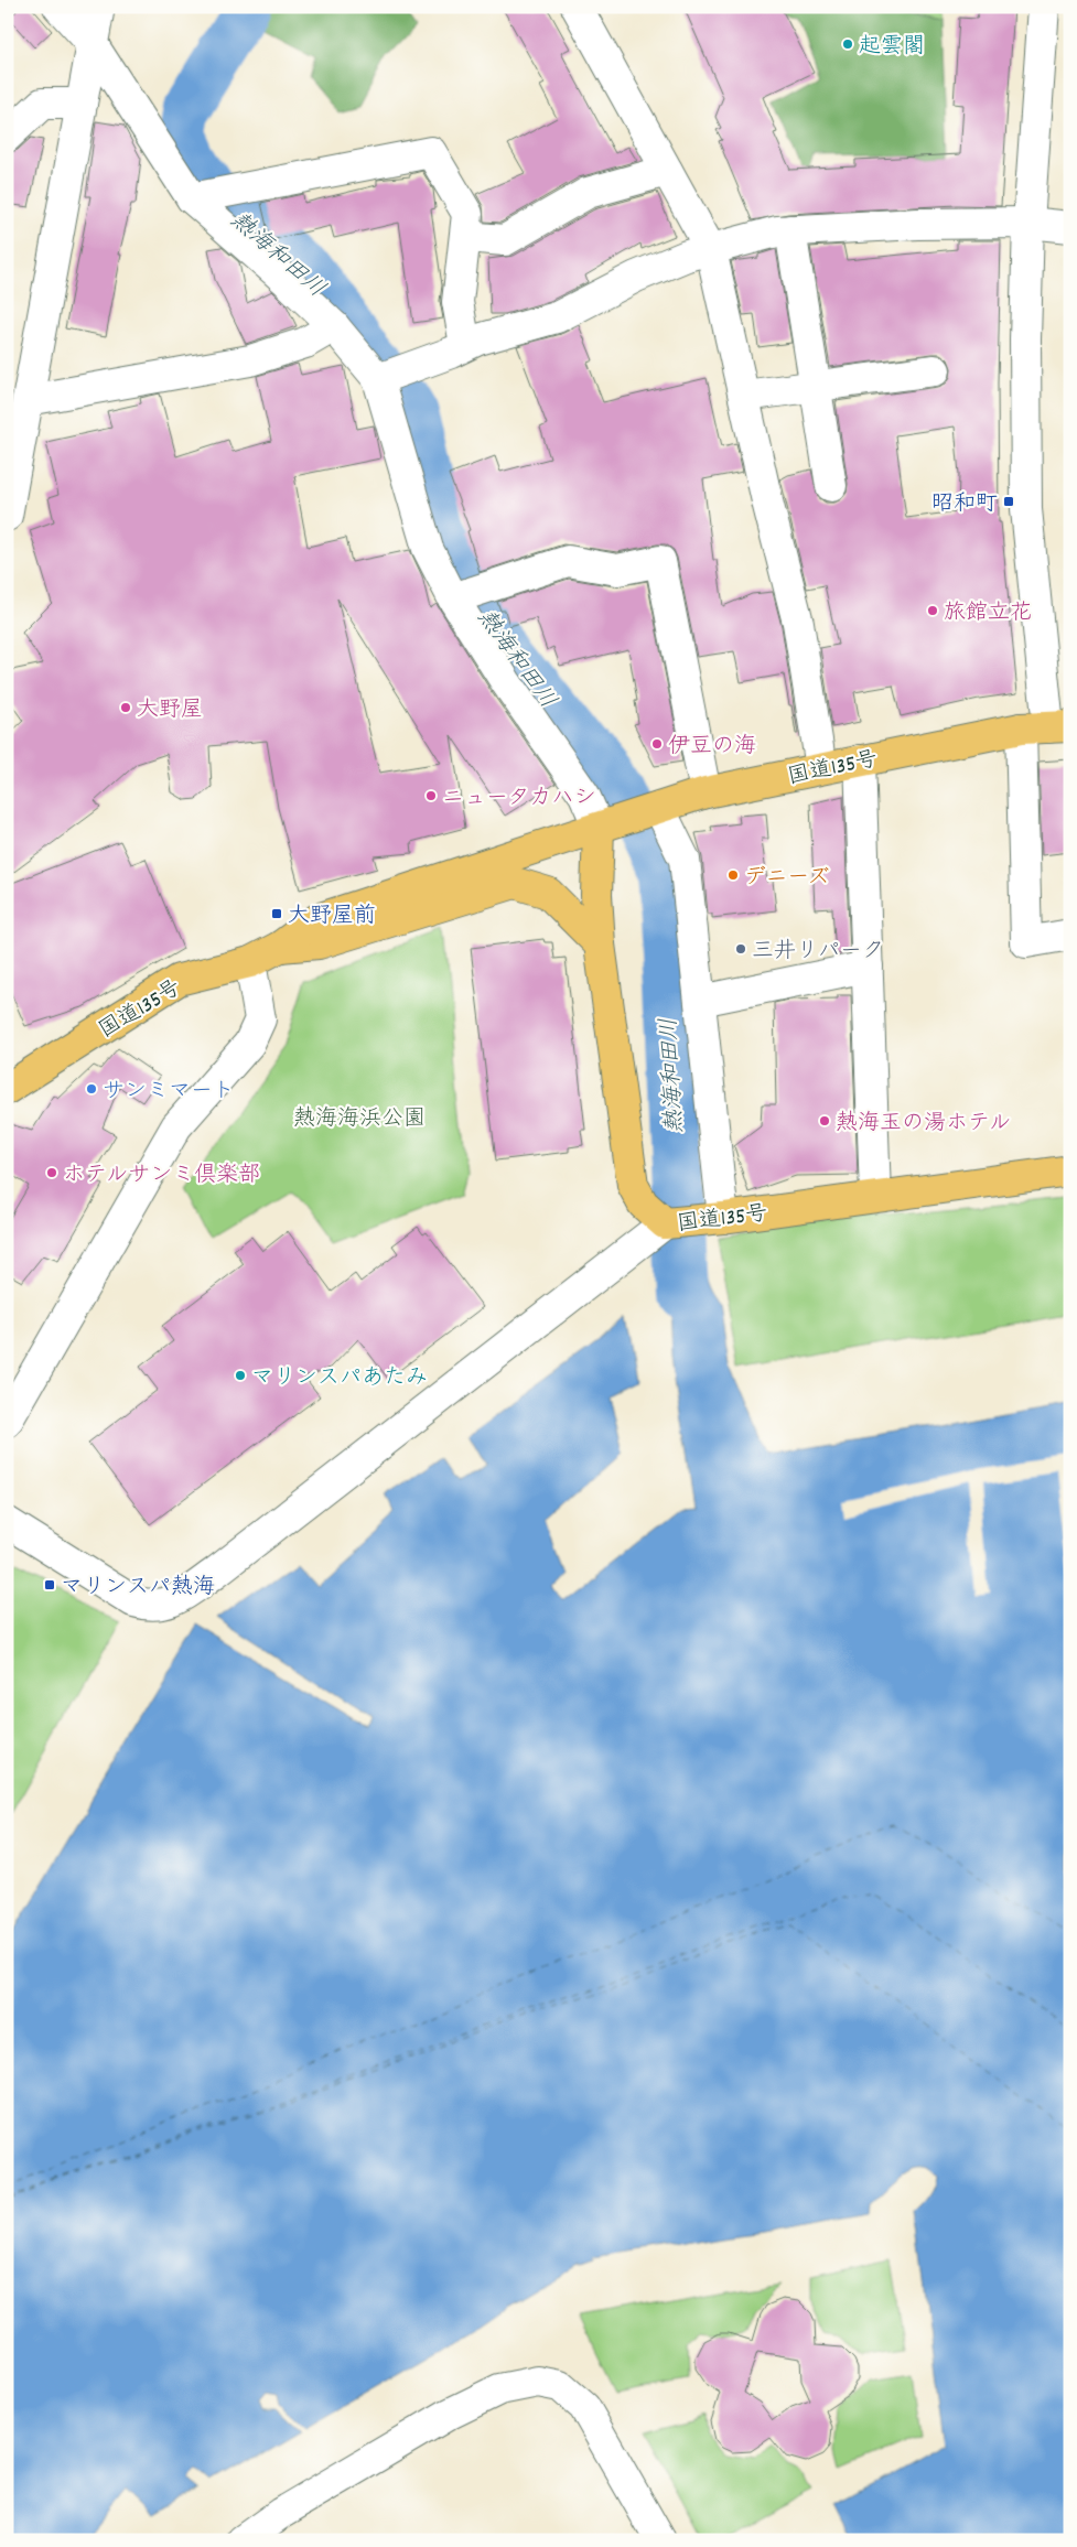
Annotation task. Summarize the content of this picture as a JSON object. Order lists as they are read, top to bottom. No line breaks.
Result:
{"streets":{"highway":["国道135号"]},"water":["熱海和田川"],"parks":["熱海海浜公園"],"places":{"other":["起雲閣","旅館立花","大野屋","伊豆の海","ニュータカハシ","デニーズ","三井リパーク","サンミマート","熱海玉の湯ホテル","ホテルサンミ倶楽部","マリンスパあたみ"],"transit":["昭和町","大野屋前","マリンスパ熱海"]}}
